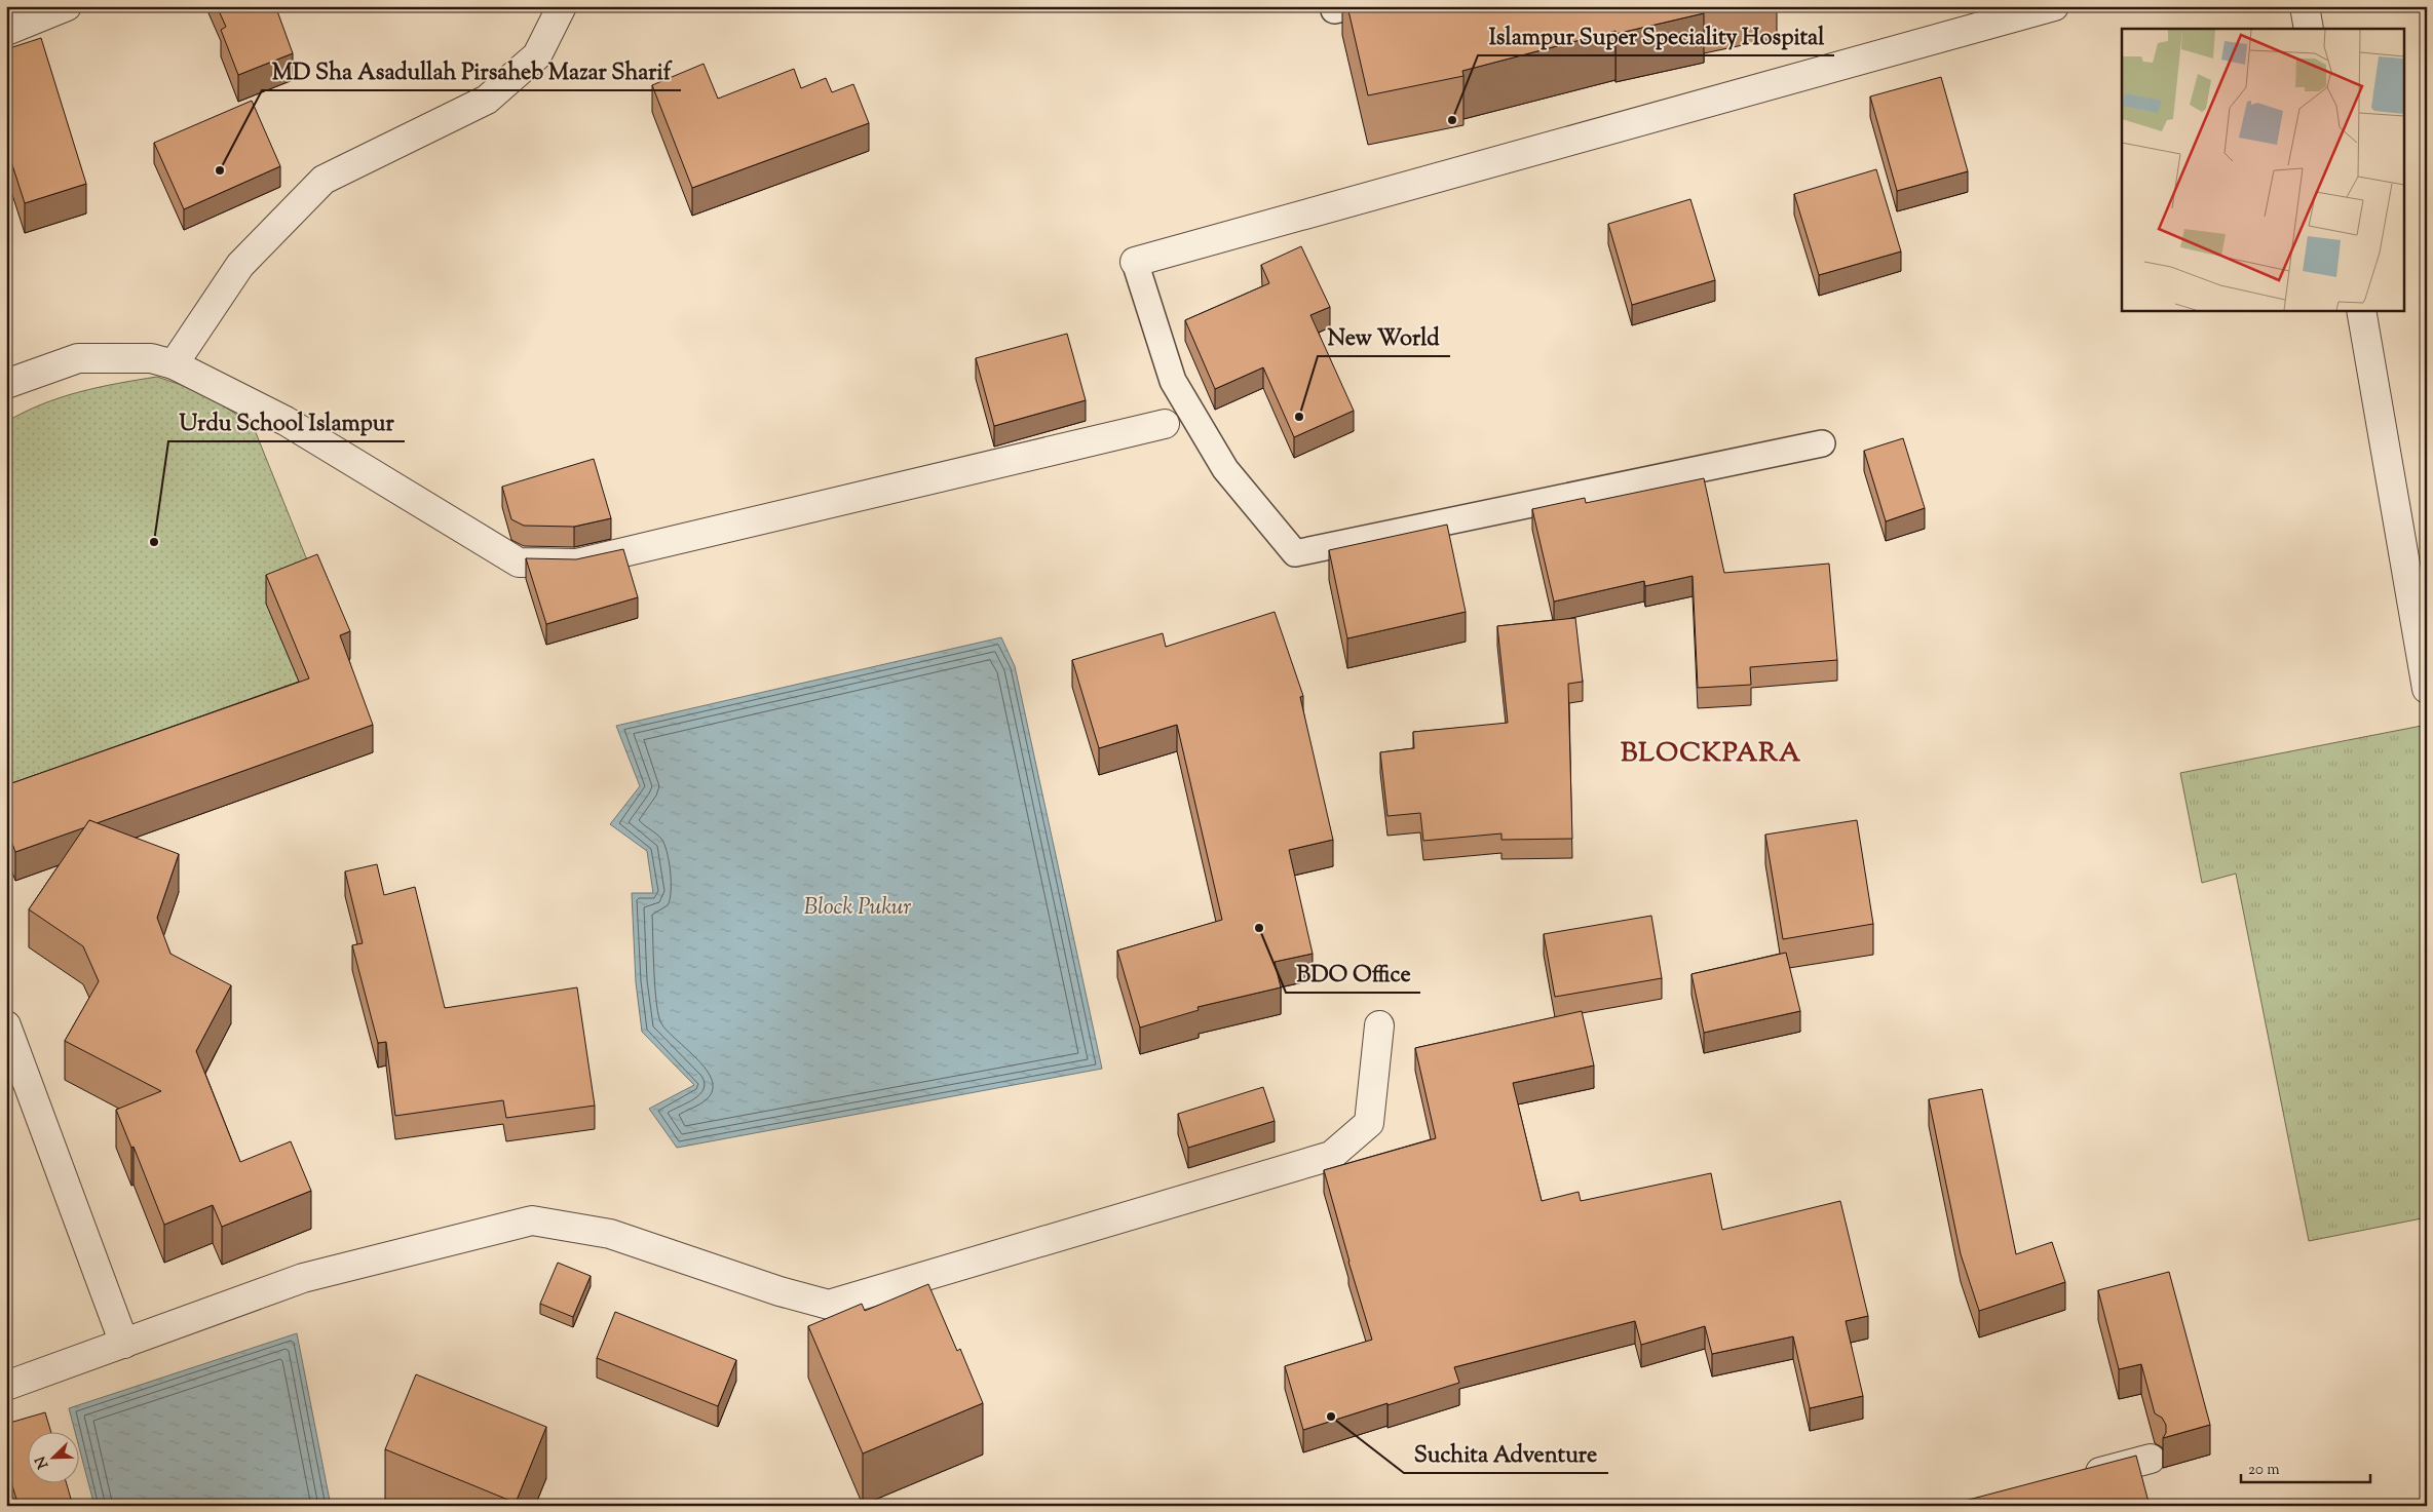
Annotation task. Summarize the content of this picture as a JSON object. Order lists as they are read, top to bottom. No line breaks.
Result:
{"districts":["BLOCKPARA"],"water":["Block Pukur"],"places":["Islampur Super Speciality Hospital","MD Sha Asadullah Pirsaheb Mazar Sharif","New World","Urdu School Islampur","BDO Office","Suchita Adventure"],"scale_bar":"20 m","north":"bottom left"}
